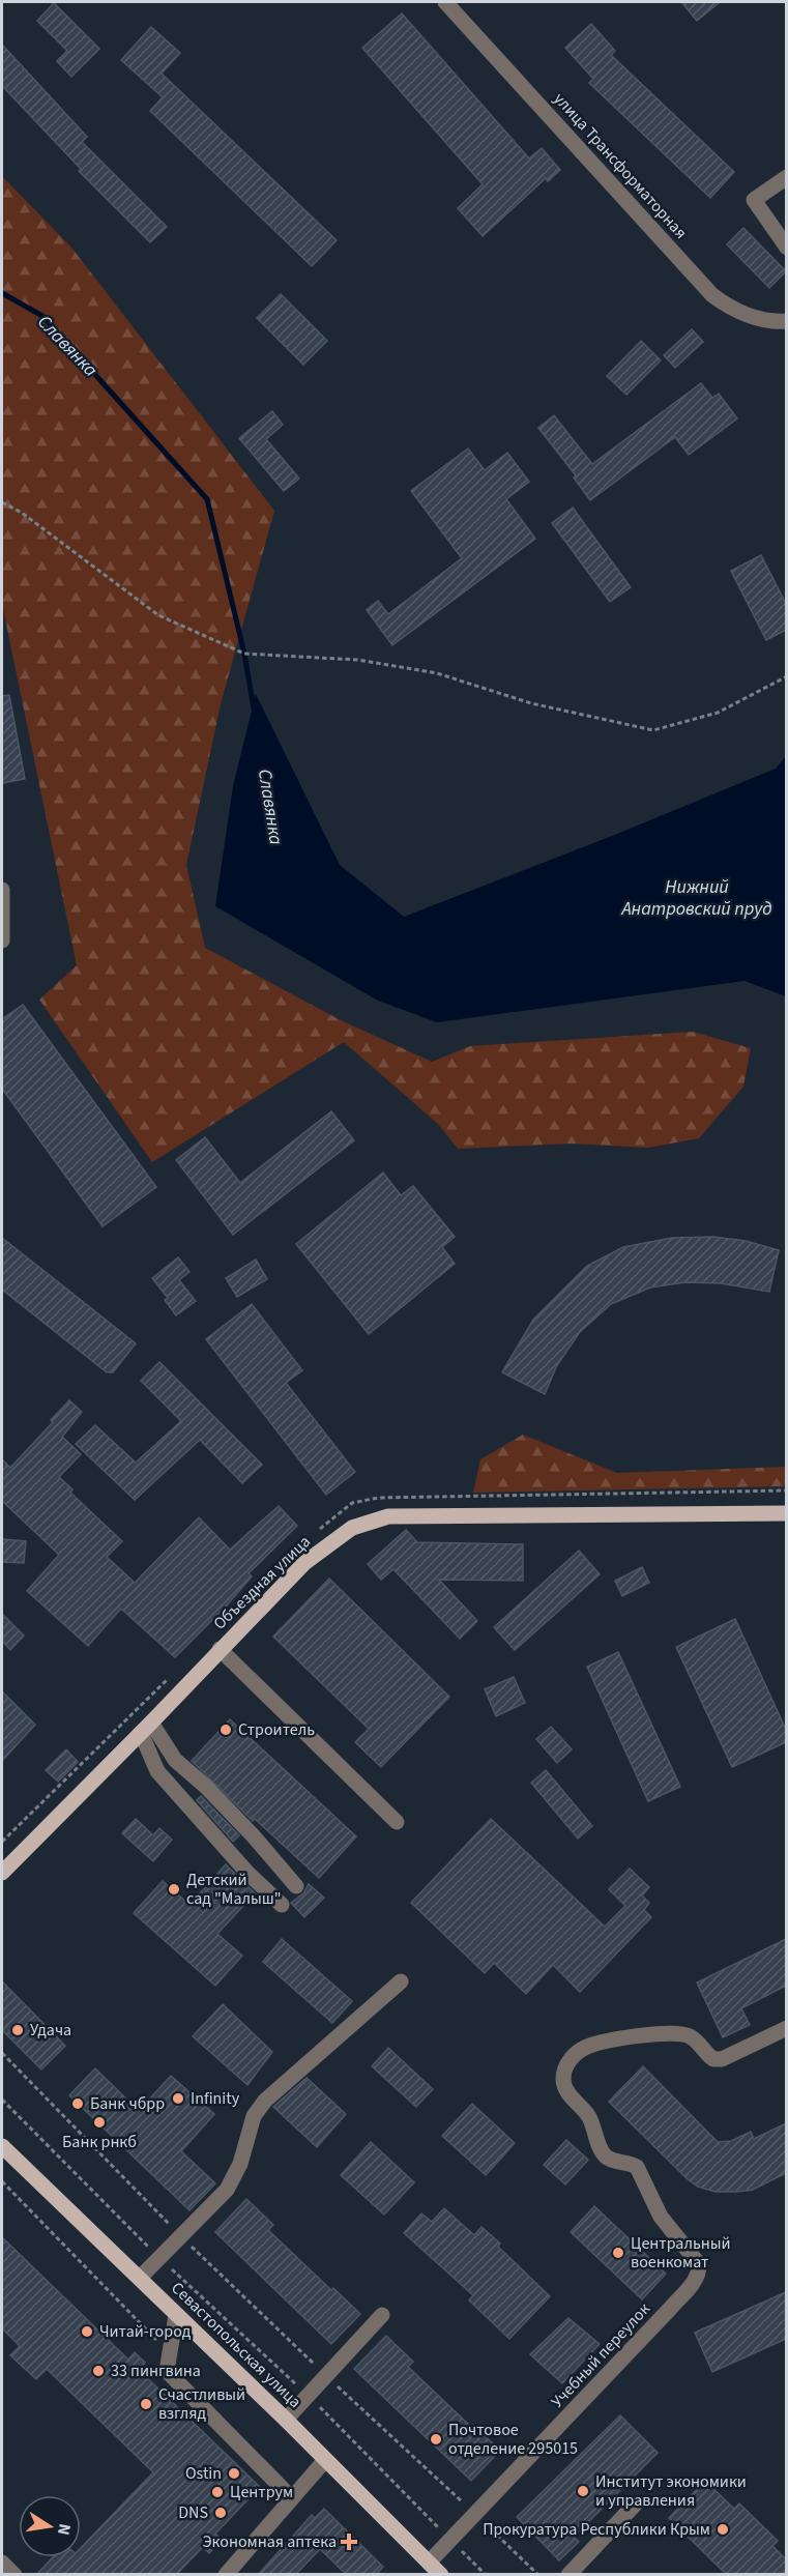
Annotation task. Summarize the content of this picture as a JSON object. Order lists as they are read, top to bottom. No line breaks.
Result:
{"streets":{"main road":["Объездная улица","Севастопольская улица"],"street":["улица Трансформаторная","Учебный переулок"]},"crossings":[["Севастопольская улица","Учебный переулок"]],"water":["Славянка","Нижний Анатровский пруд"],"places":{"other":["Строитель","Детский сад \"Малыш\"","Удача","Infinity","Банк чбрр","Банк рнкб","Центральный военкомат","Читай-город","33 пингвина","Счастливый взгляд","Почтовое отделение 295015","Ostin","Институт экономики и управления","Центрум","DNS","Прокуратура Республики Крым"],"health":["Экономная аптека"]},"north":"right"}
